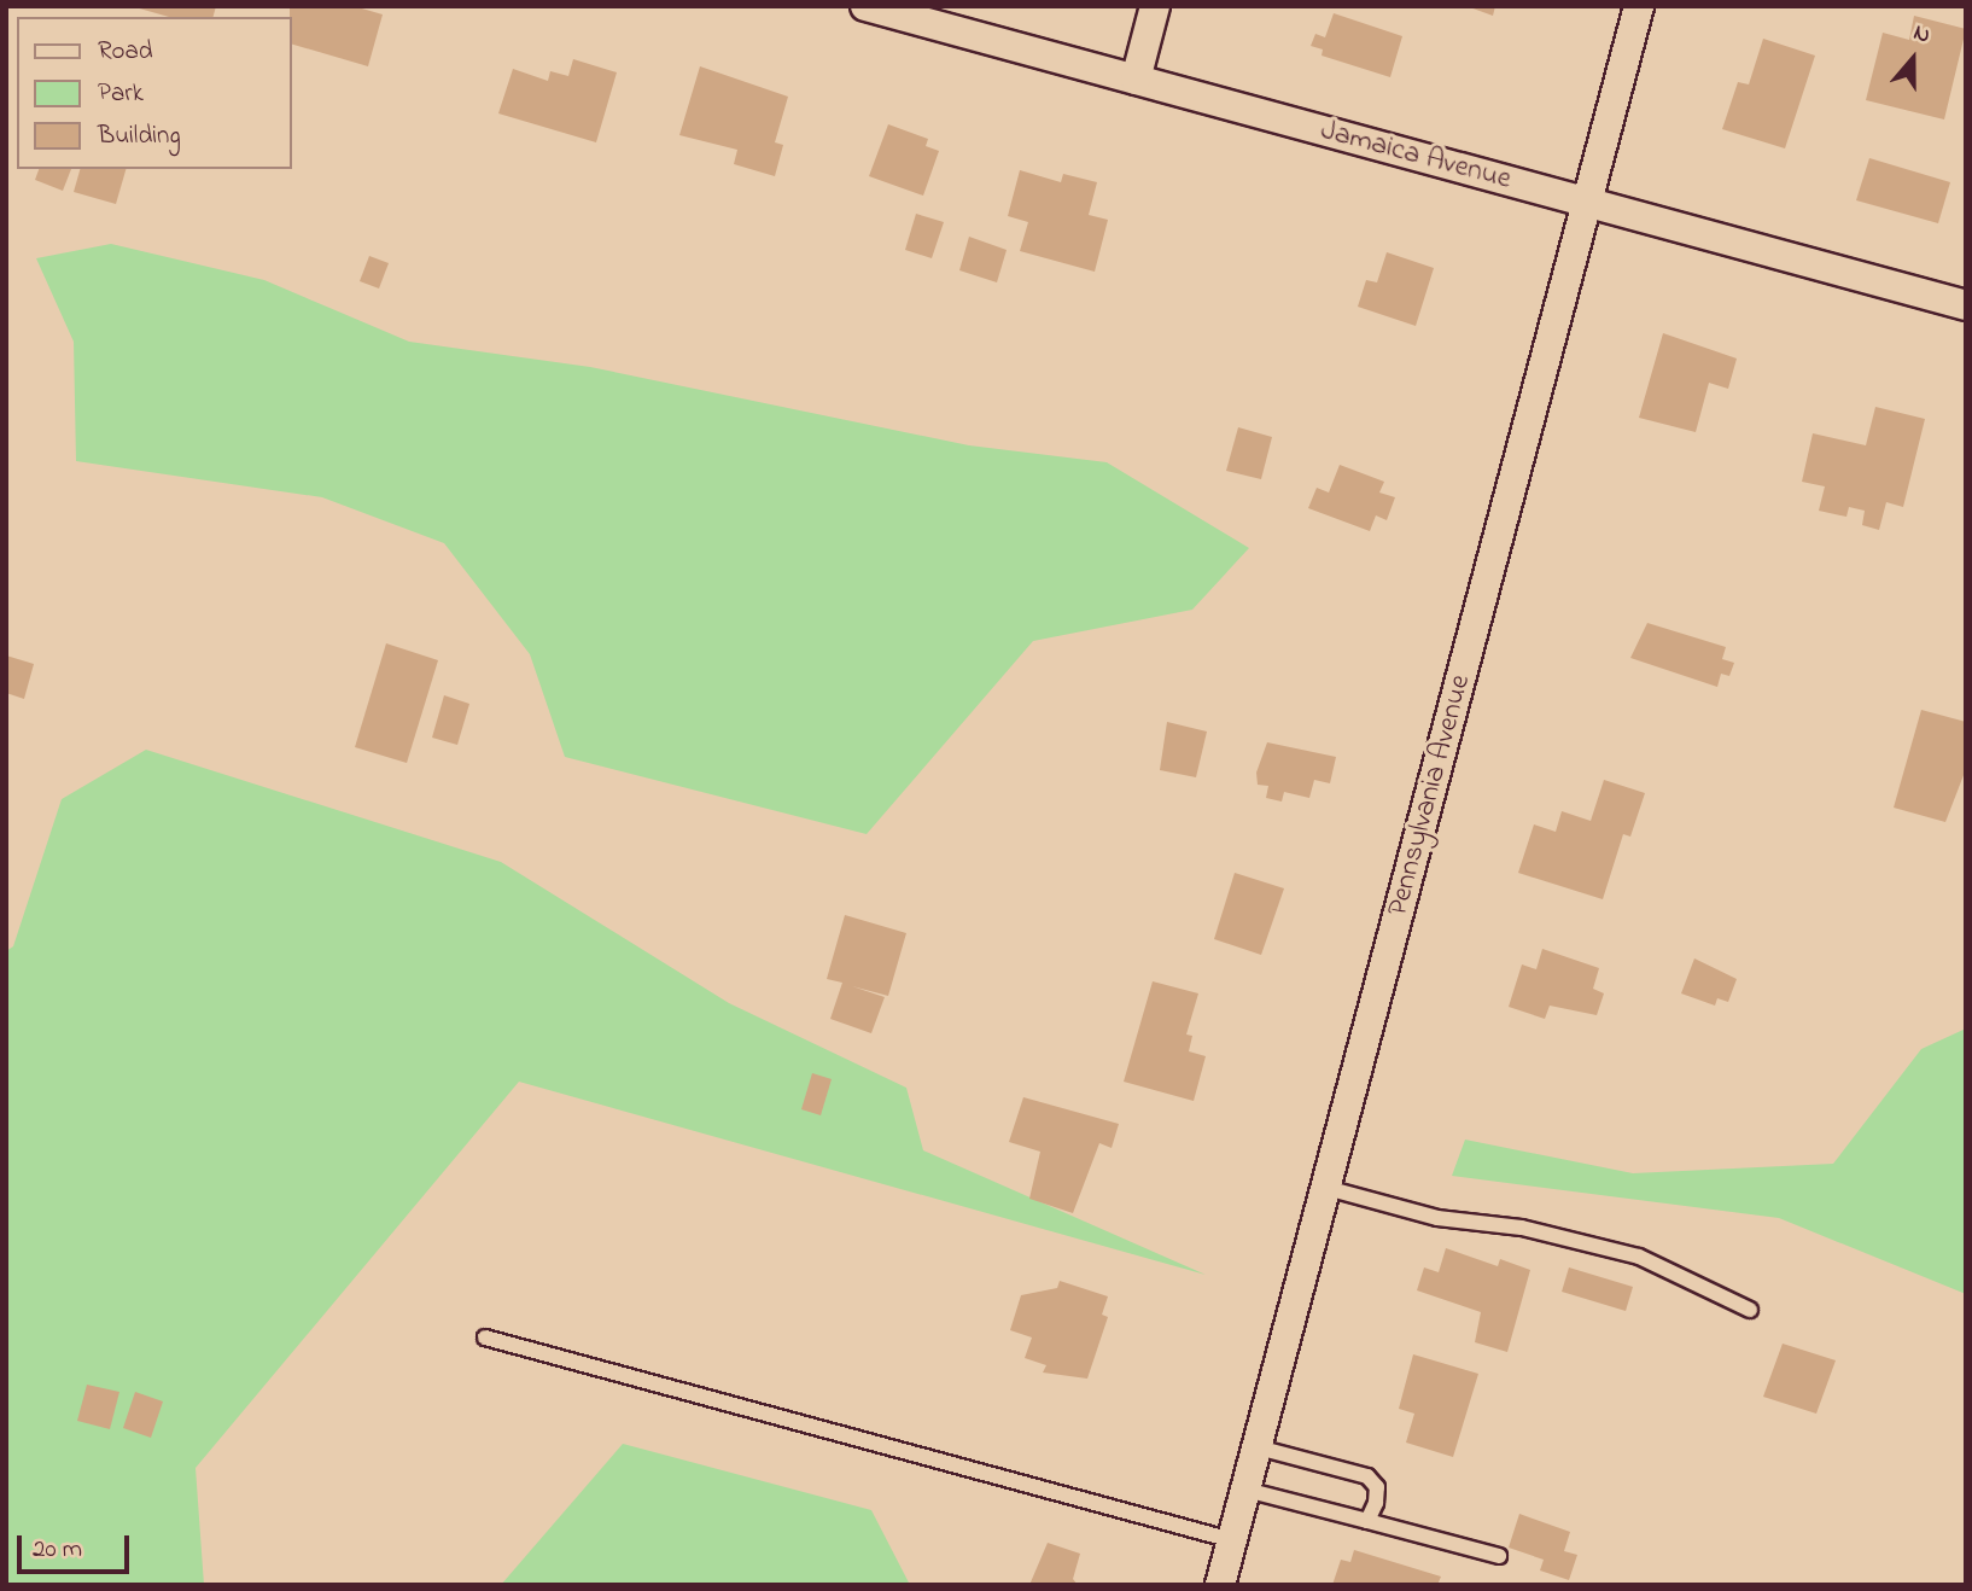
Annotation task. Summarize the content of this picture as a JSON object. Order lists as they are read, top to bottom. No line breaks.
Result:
{"streets":{"street":["Jamaica Avenue","Pennsylvania Avenue"]},"crossings":[["Jamaica Avenue","Pennsylvania Avenue"]],"legend":["Road","Park","Building"],"scale_bar":"20 m","north":"top"}
